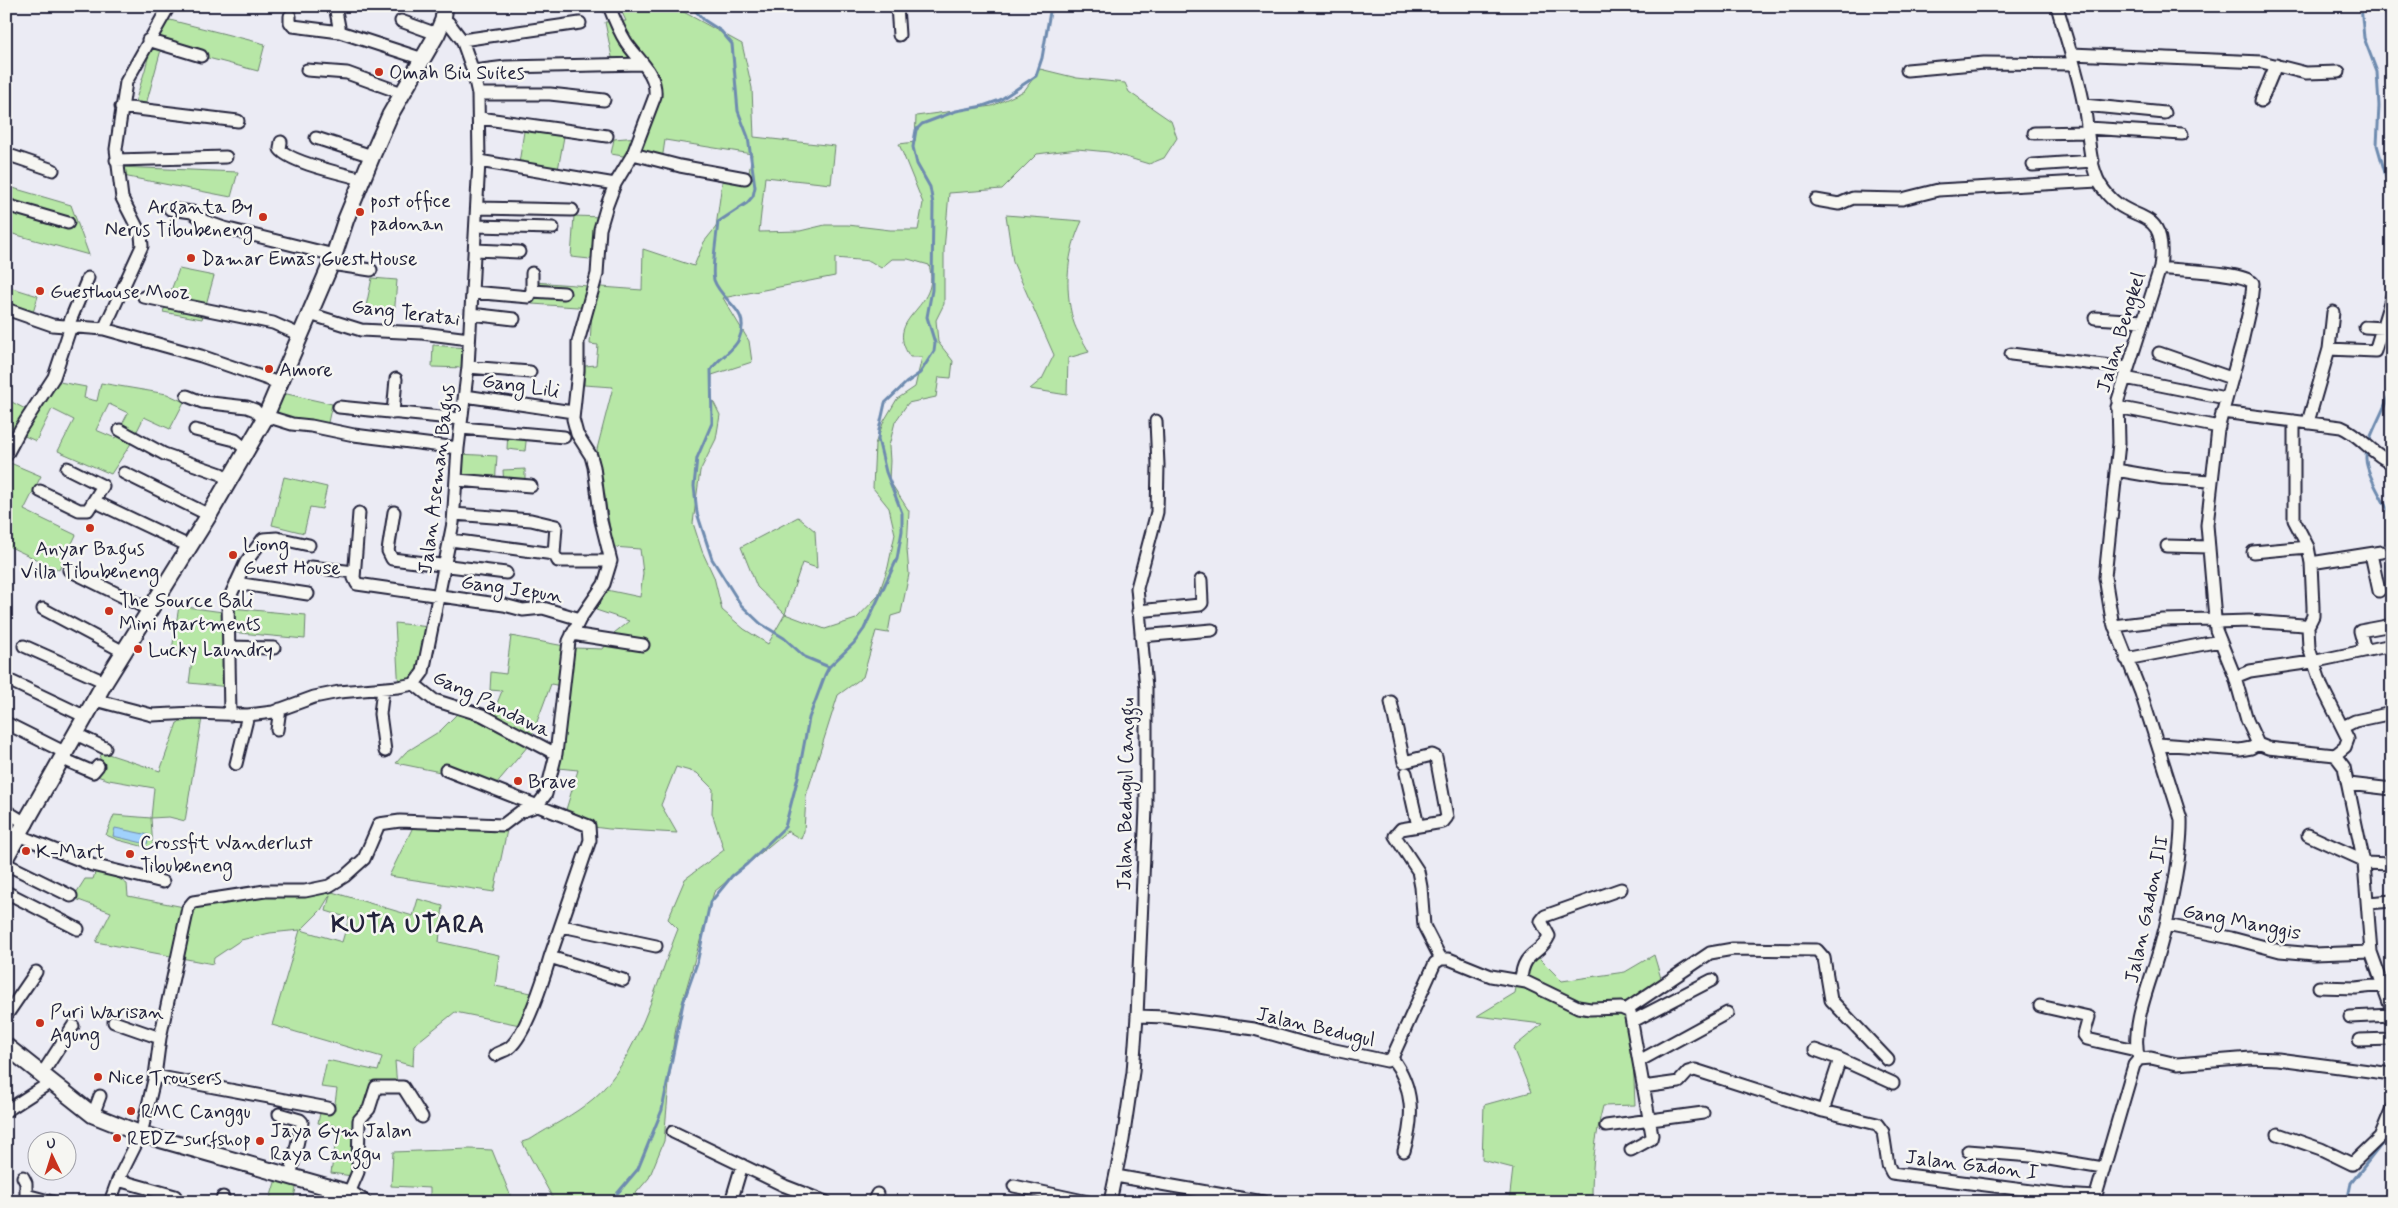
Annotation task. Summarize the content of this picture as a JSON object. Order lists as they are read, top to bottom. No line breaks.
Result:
{"streets":{"street":["Gang Teratai","Jalan Bengkel","Gang Lili","Jalan Aseman Bagus","Gang Jepun","Gang Pandawa","Jalan Bedugul Canggu","Jalan Gadon III","Gang Manggis","Jalan Bedugul","Jalan Gadon I"]},"crossings":[["Gang Teratai","Jalan Aseman Bagus"],["Jalan Bengkel","Jalan Gadon III"],["Gang Lili","Jalan Aseman Bagus"],["Jalan Aseman Bagus","Gang Jepun"],["Jalan Aseman Bagus","Gang Pandawa"],["Gang Jepun","Gang Pandawa"],["Jalan Bedugul Canggu","Jalan Bedugul"],["Jalan Gadon III","Gang Manggis"],["Jalan Gadon III","Jalan Gadon I"]],"districts":["KUTA UTARA"],"places":["Omah Biu Suites","post office padonan","Arganta By Nerus Tibubeneng","Damar Emas Guest House","Guesthouse Mooz","Amore","Anyar Bagus Villa Tibubeneng","Liong Guest House","The Source Bali Mini Apartments","Lucky Laundry","Brave","K-Mart","Crossfit Wanderlust Tibubeneng","Puri Warisan Agung","Nice Trousers","RMC Canggu","REDZ surfshop","Jaya Gym Jalan Raya Canggu"],"north":"top"}
